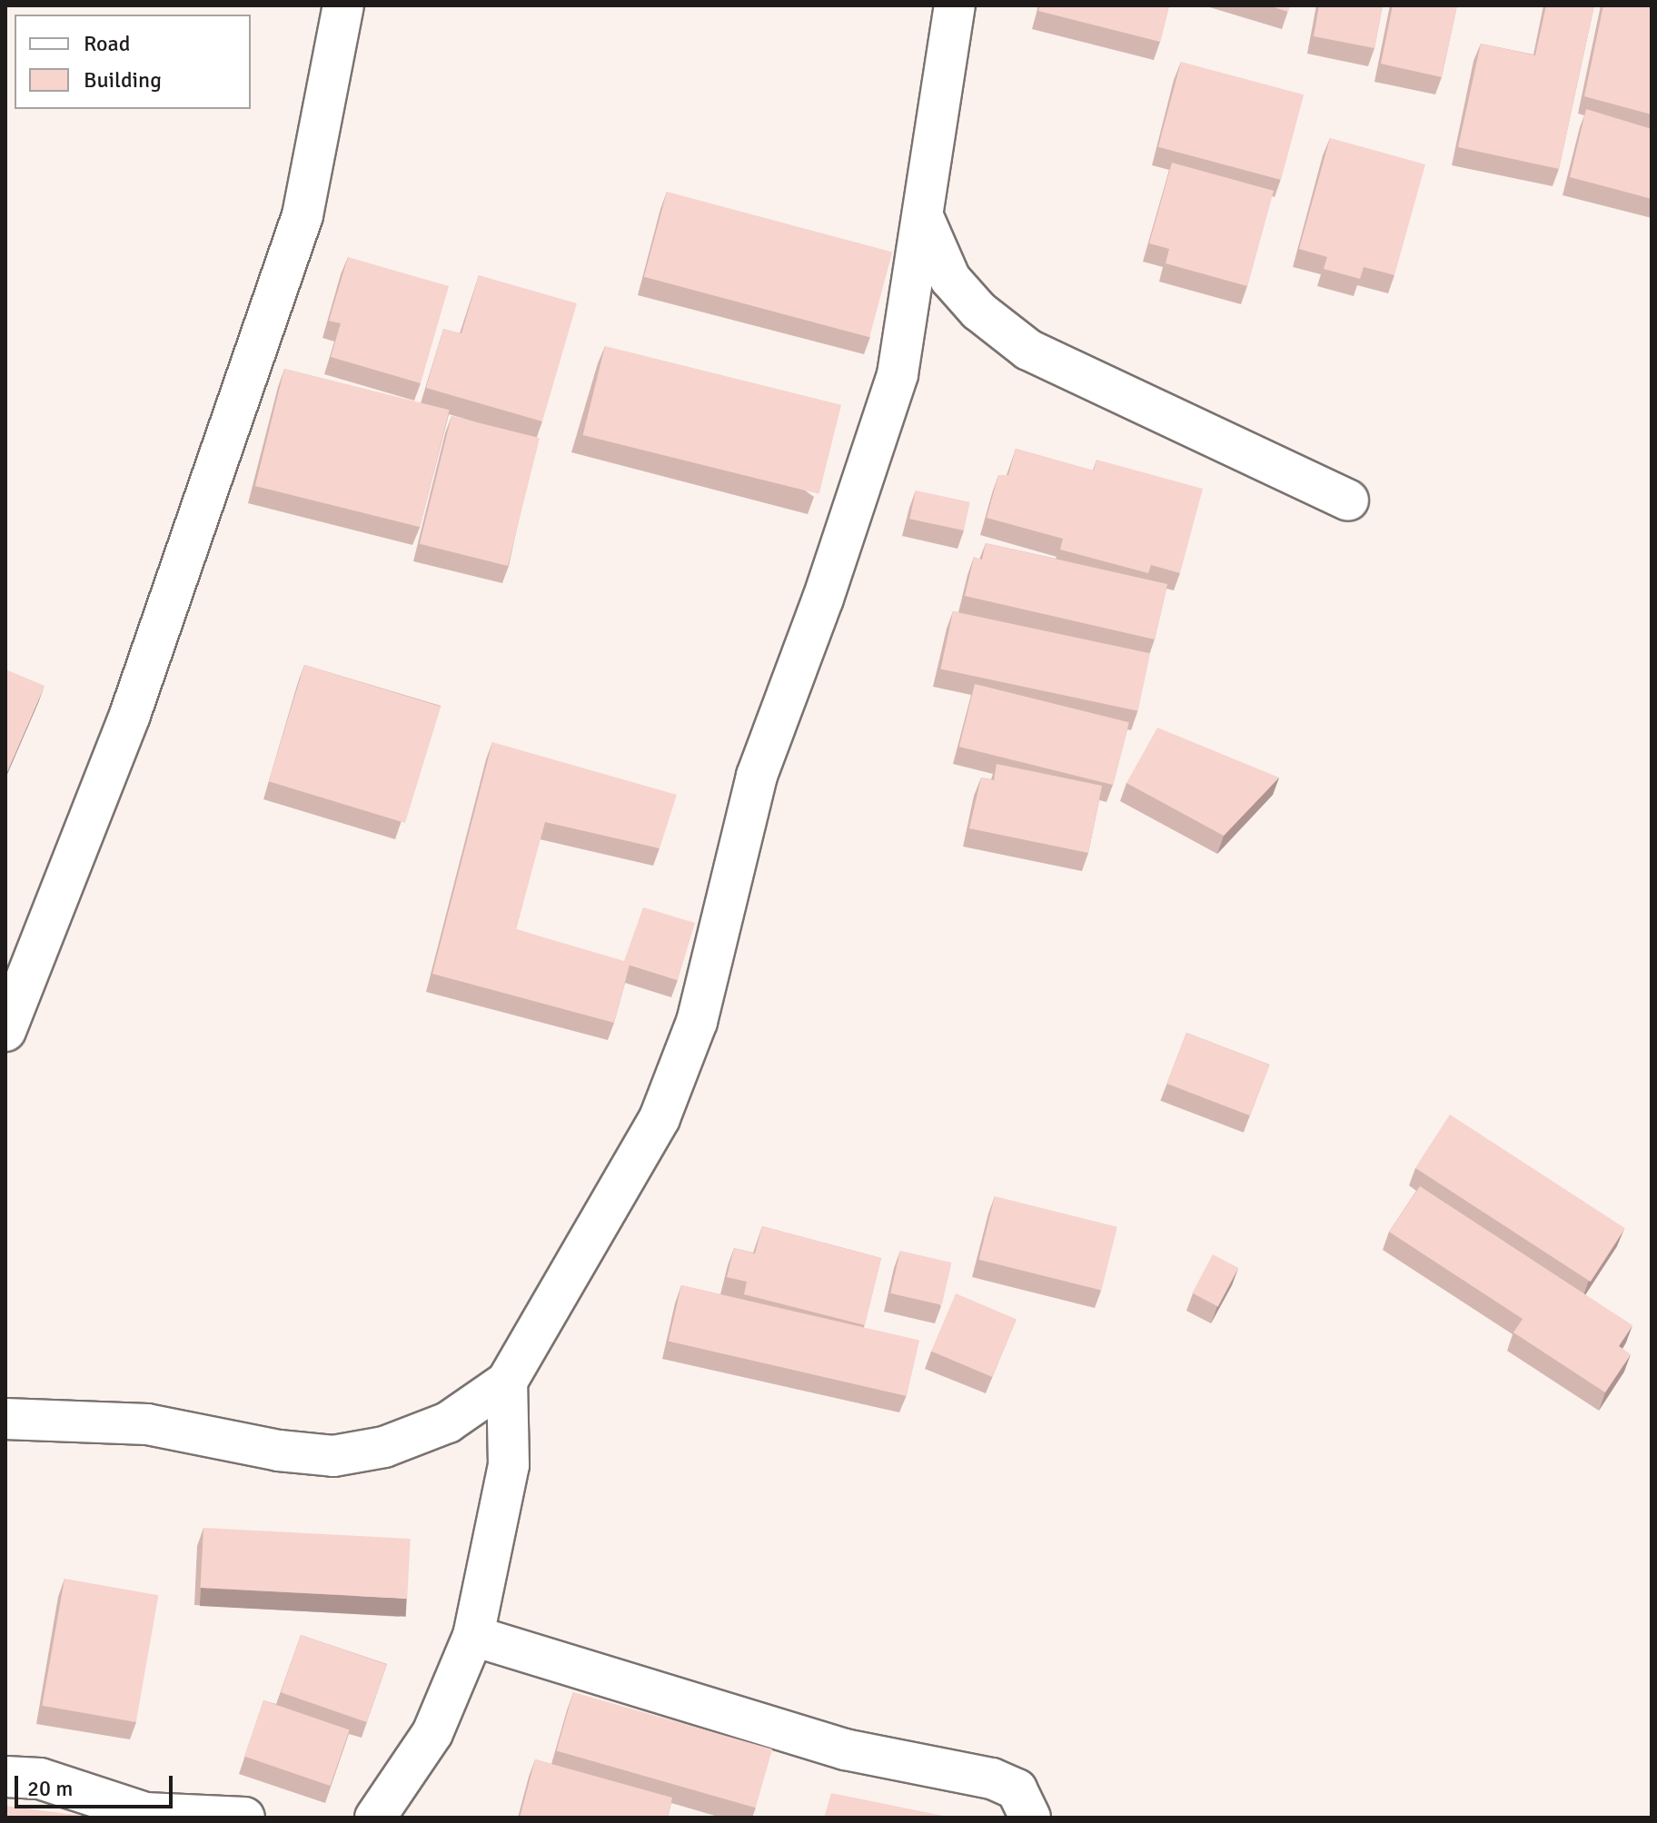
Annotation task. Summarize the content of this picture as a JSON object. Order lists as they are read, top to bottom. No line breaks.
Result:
{"legend":["Road","Building"],"scale_bar":"20 m"}
